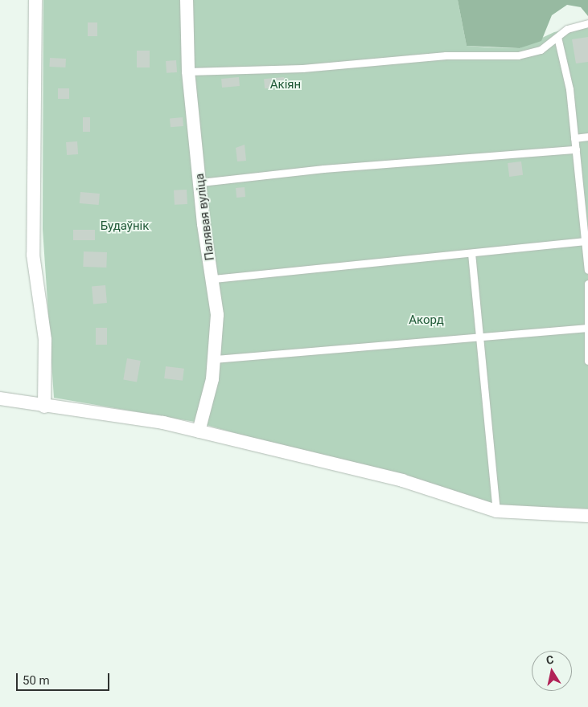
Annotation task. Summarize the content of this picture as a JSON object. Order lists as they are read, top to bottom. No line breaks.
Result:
{"streets":{"street":["Палявая вуліца"]},"parks":["Акіян","Будаўнік","Акорд"],"scale_bar":"50 m","north":"top"}
